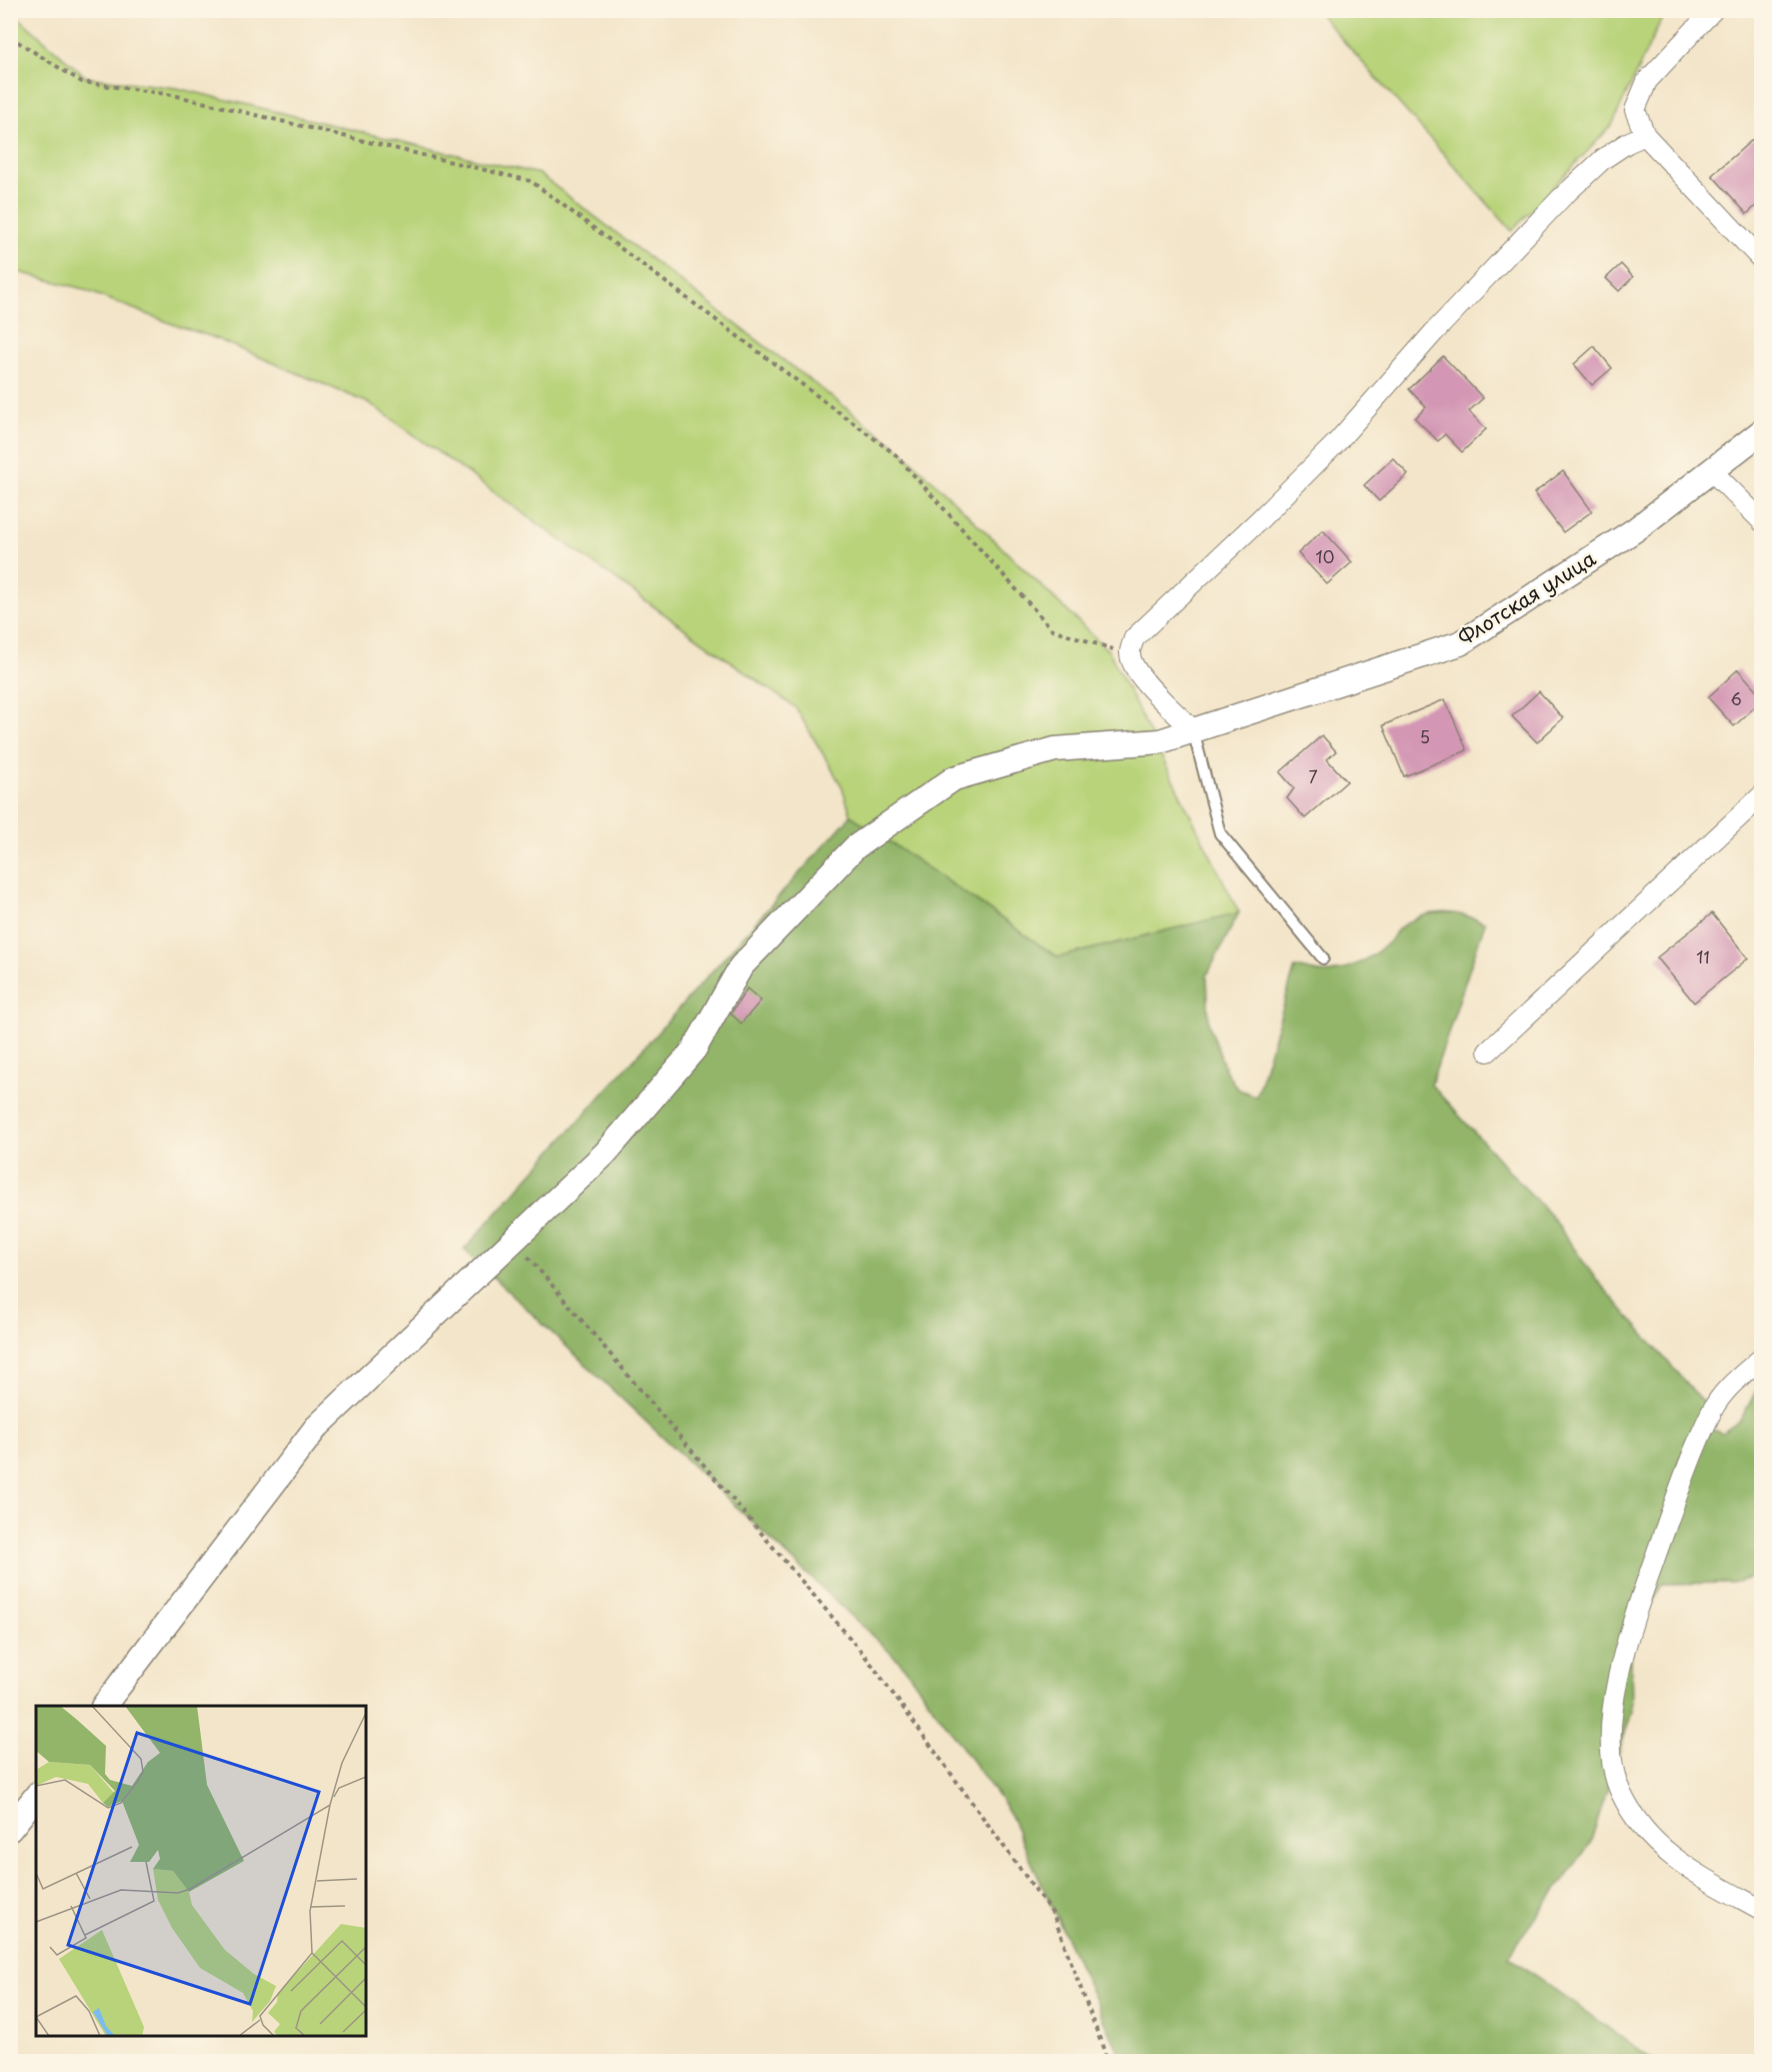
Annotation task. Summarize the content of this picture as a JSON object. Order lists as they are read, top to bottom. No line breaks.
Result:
{"streets":{"street":["Флотская улица"]},"house_numbers":["10","6","5","7","11"]}
